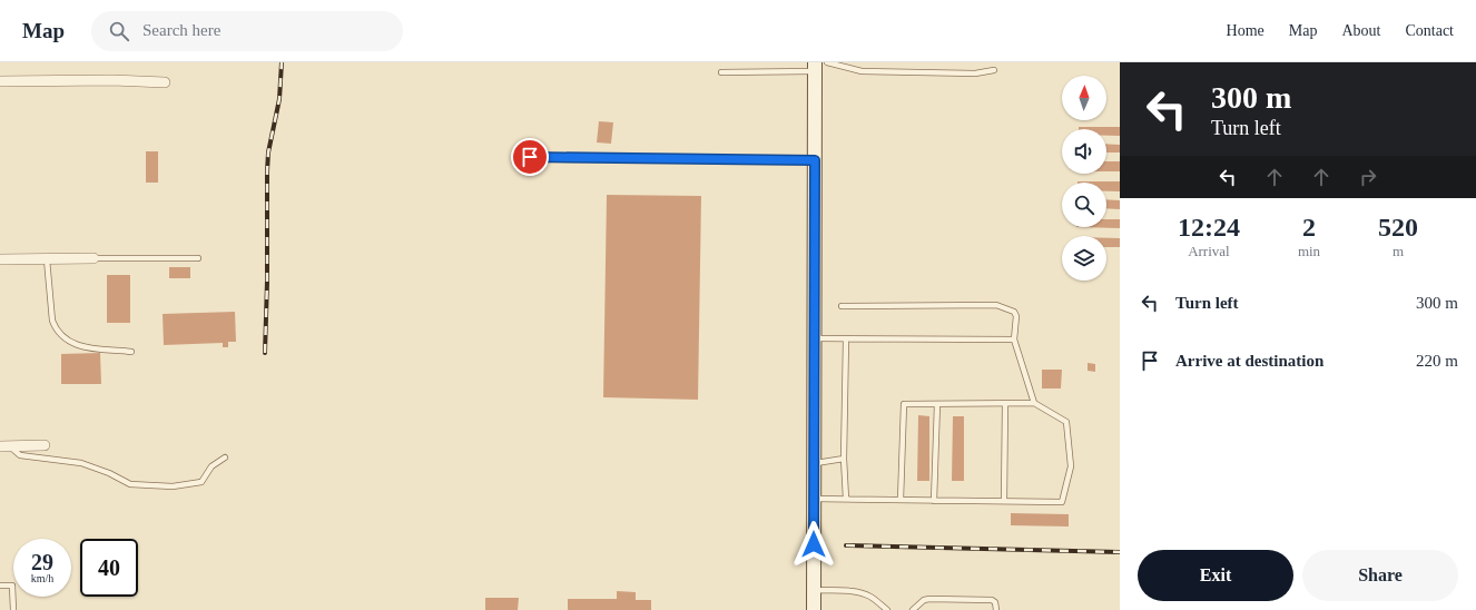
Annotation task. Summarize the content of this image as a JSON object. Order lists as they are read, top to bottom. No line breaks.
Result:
{"north":"top","page":{"header":"Map","search":"Search here","nav":["Home","Map","About","Contact"],"turn":["300 m","Turn left"],"eta":["12:24","Arrival","2","min","520","m"],"list":[{"name":"Turn left","value":"300 m"},{"name":"Arrive at destination","value":"220 m"}],"speed":"29 km/h","limit":"40","buttons":["Exit","Share"]}}
